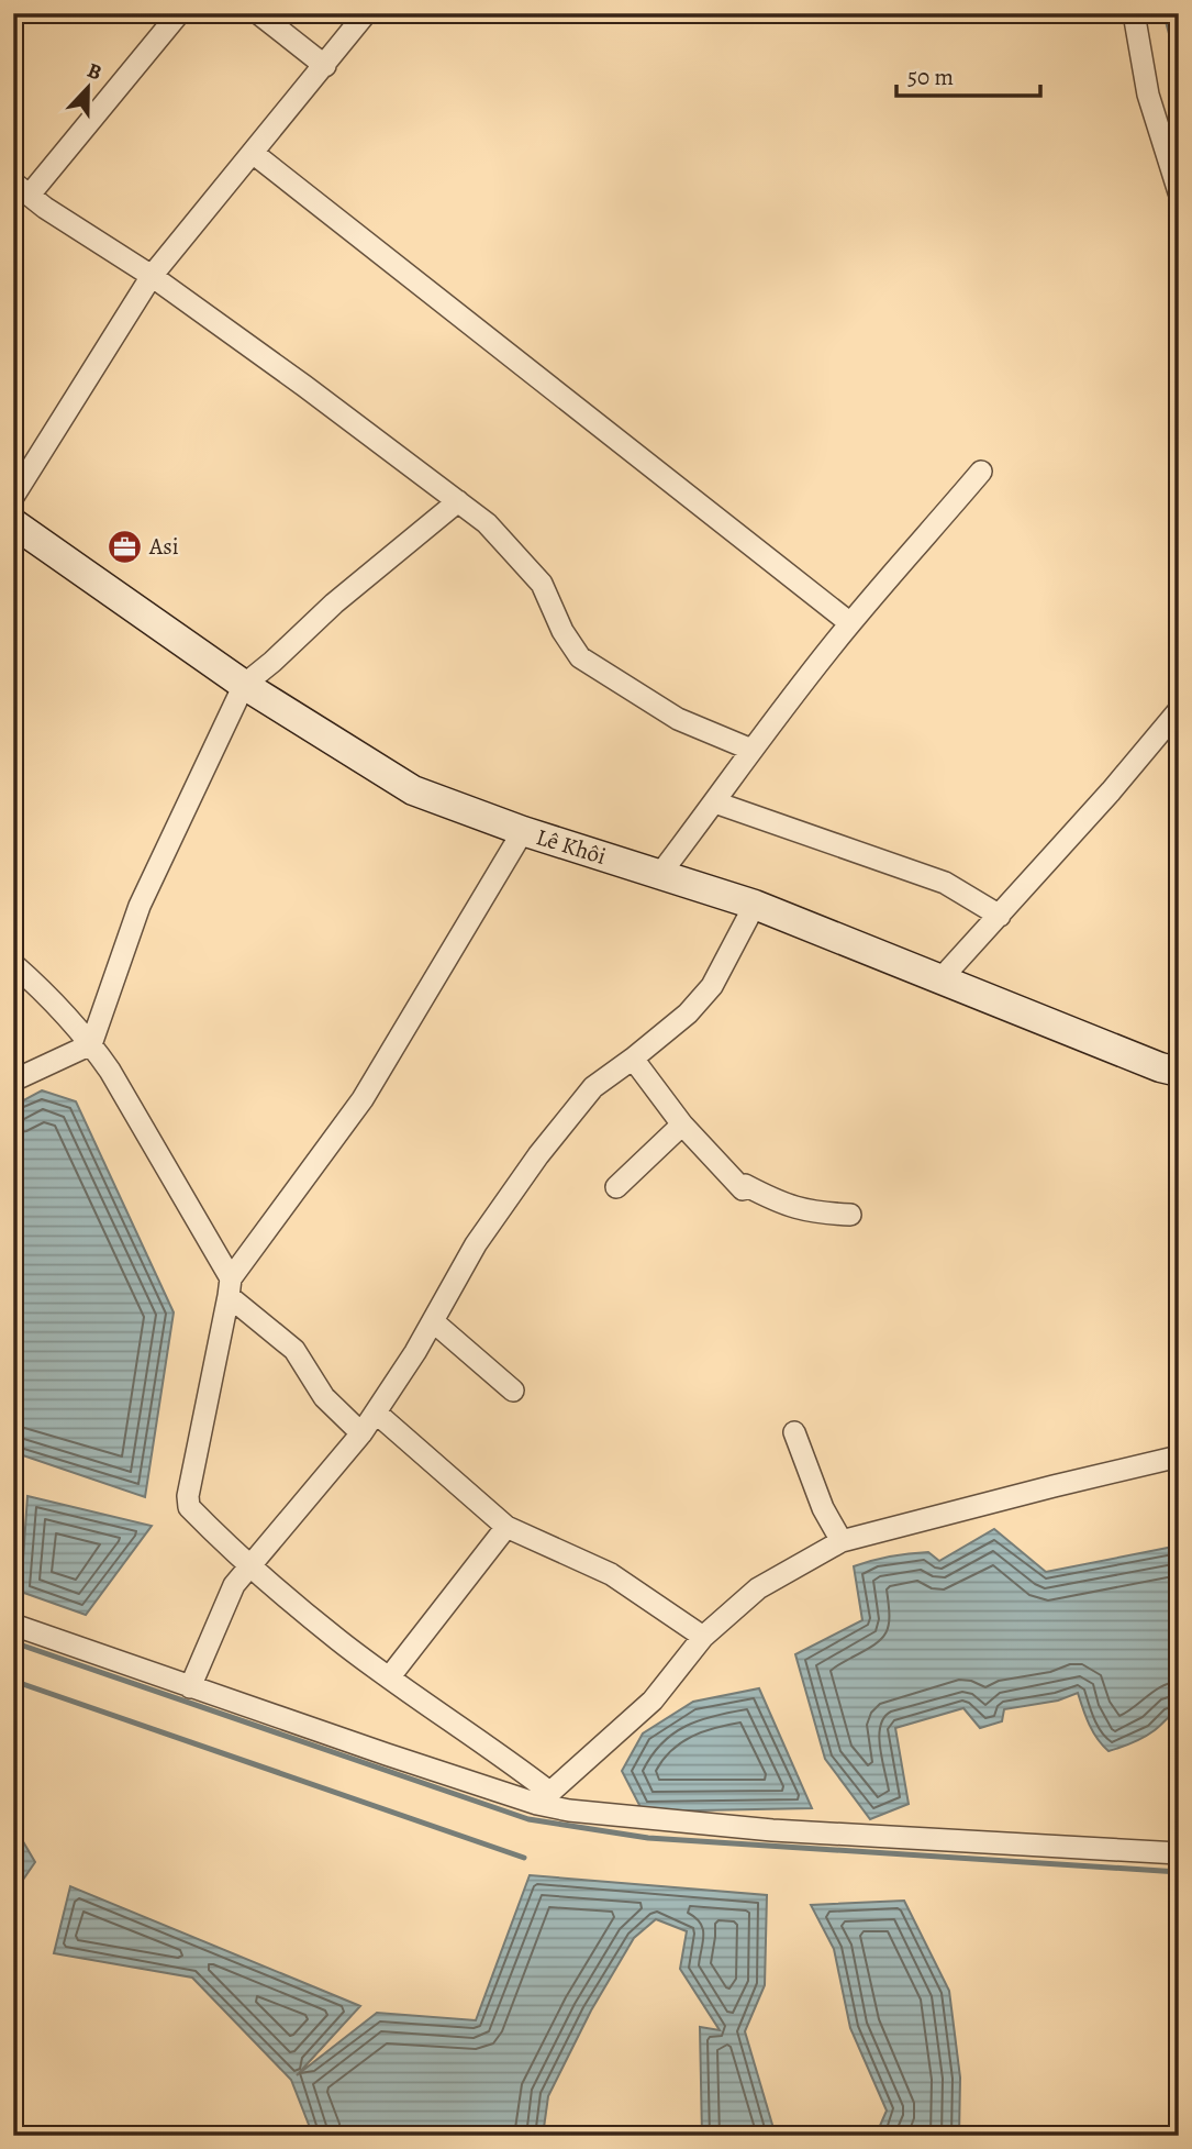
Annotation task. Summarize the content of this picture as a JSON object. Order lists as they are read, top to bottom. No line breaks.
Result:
{"streets":{"street":["Lê Khôi"]},"places":{"office":["Asi"]},"scale_bar":"50 m","north":"top"}
